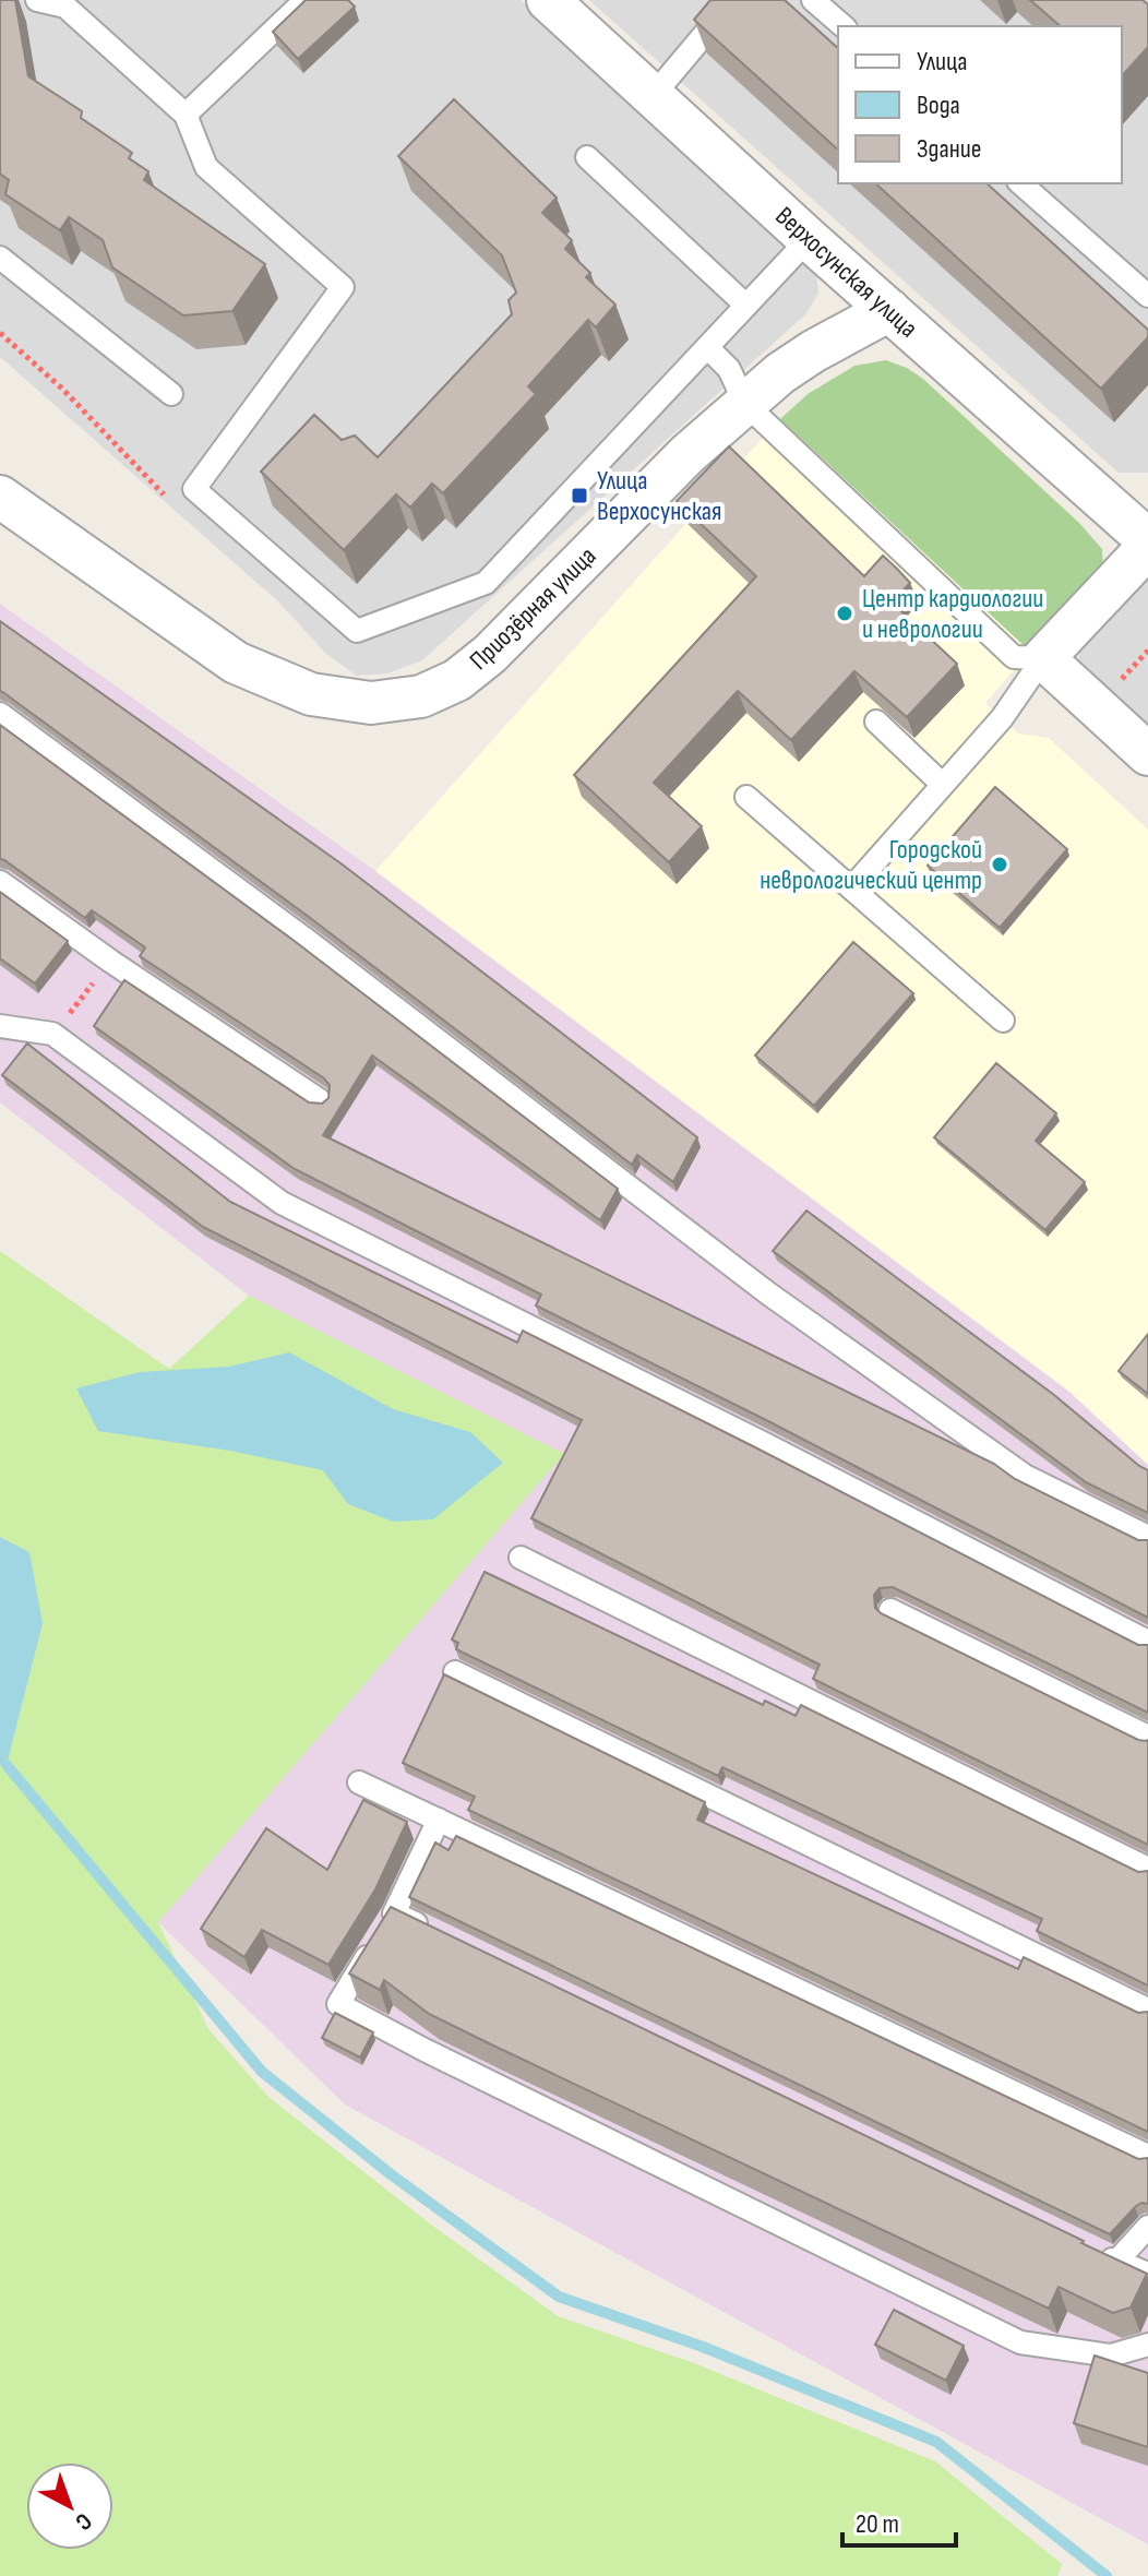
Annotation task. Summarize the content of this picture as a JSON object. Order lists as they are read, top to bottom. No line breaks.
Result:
{"streets":{"street":["Верхосунская улица","Приозёрная улица"]},"crossings":[["Верхосунская улица","Приозёрная улица"]],"places":{"transit":["Улица Верхосунская"],"other":["Центр кардиологии и неврологии","Городской неврологический центр"]},"legend":["Улица","Вода","Здание"],"scale_bar":"20 m","north":"bottom right"}
